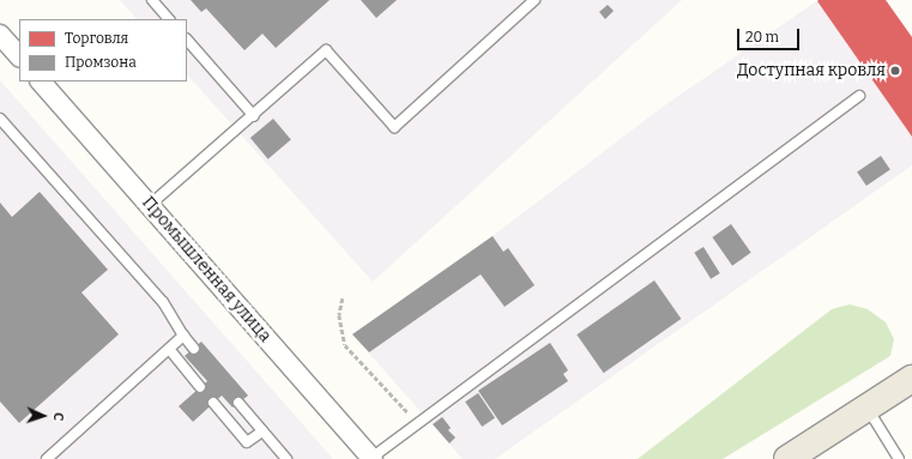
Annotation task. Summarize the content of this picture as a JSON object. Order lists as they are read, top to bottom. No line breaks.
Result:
{"streets":{"street":["Промышленная улица"]},"places":["Доступная кровля"],"legend":["Торговля","Промзона"],"scale_bar":"20 m","north":"right"}
